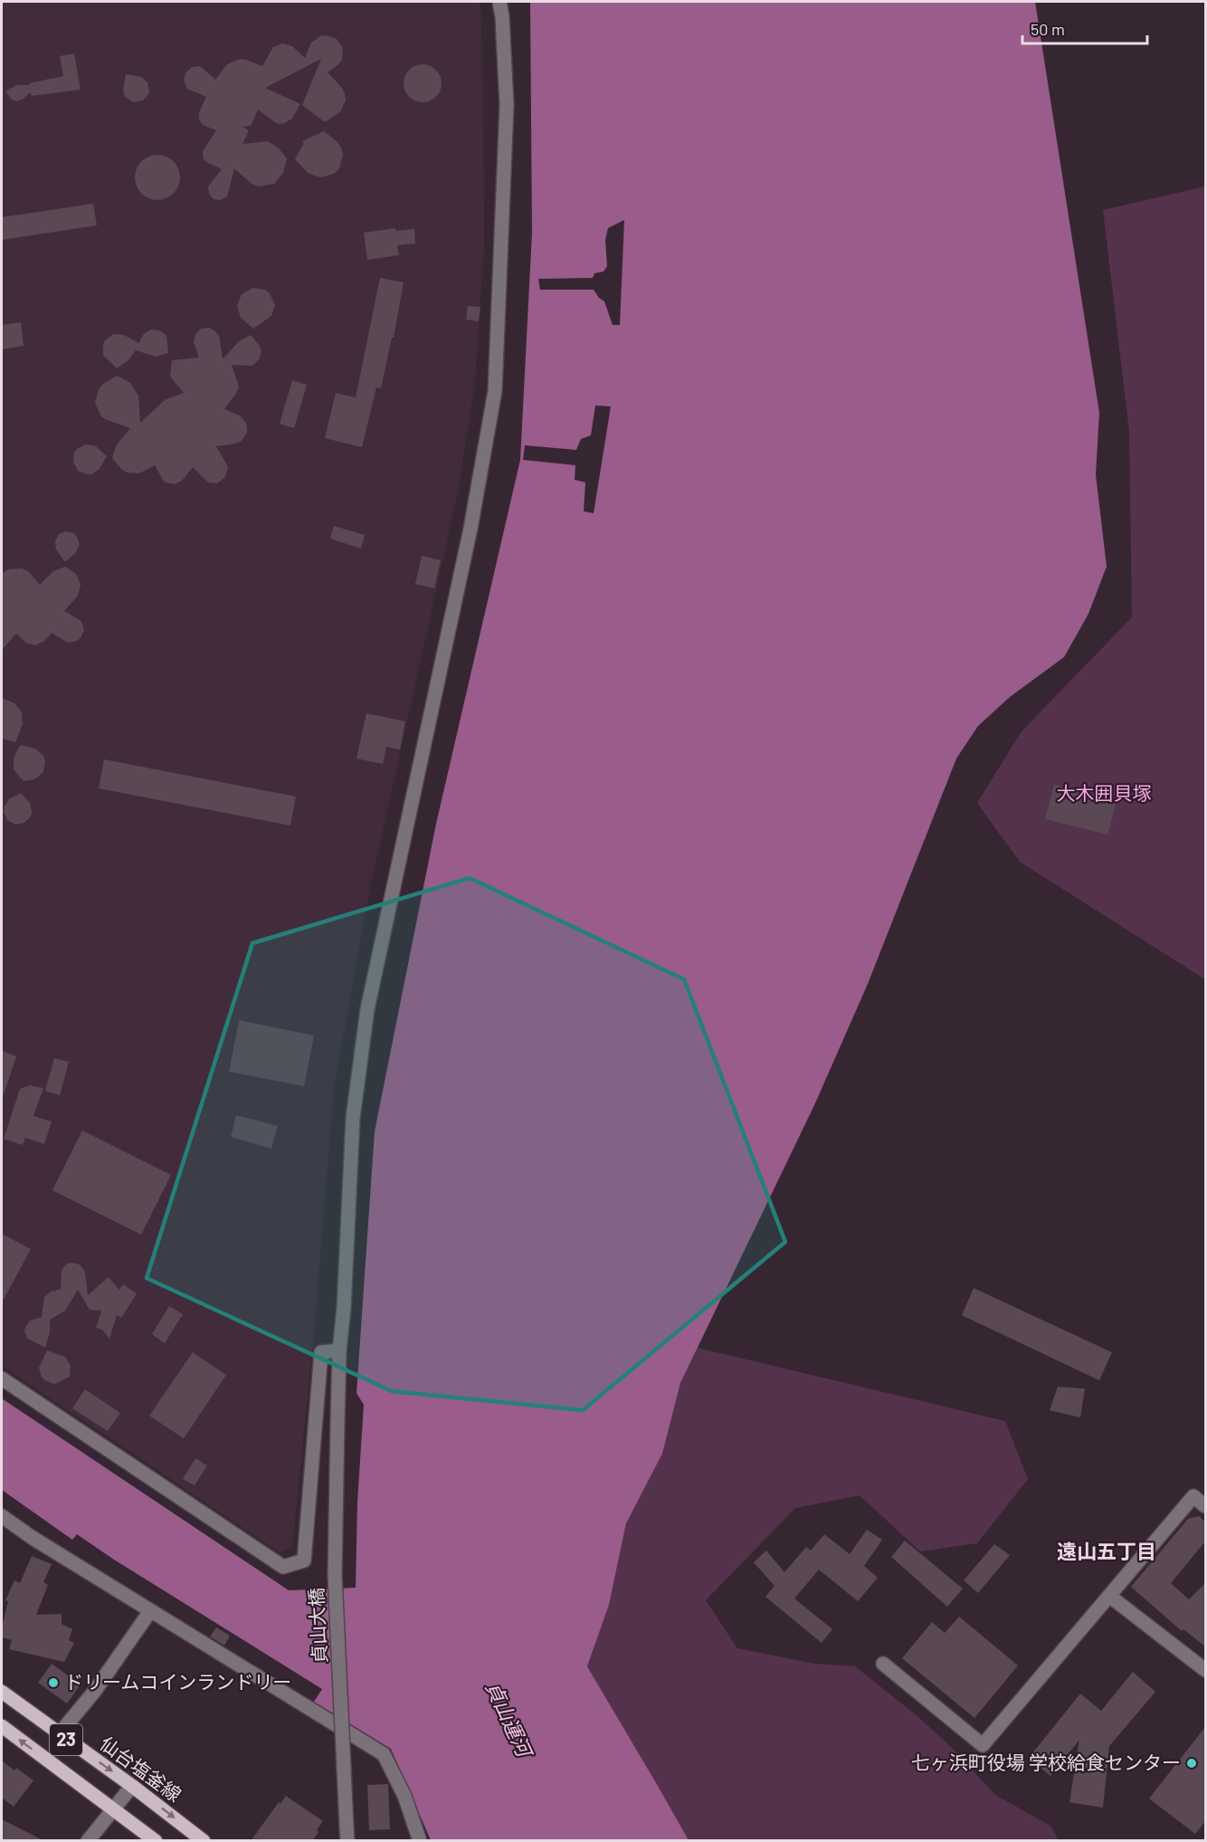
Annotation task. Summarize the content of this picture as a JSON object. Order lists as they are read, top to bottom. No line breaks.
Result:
{"streets":{"main road":["23","仙台塩釜線"],"street":["貞山大橋"]},"districts":["遠山五丁目"],"water":["貞山運河"],"parks":["大木囲貝塚"],"places":["ドリームコインランドリー","七ヶ浜町役場 学校給食センター"],"scale_bar":"50 m"}
